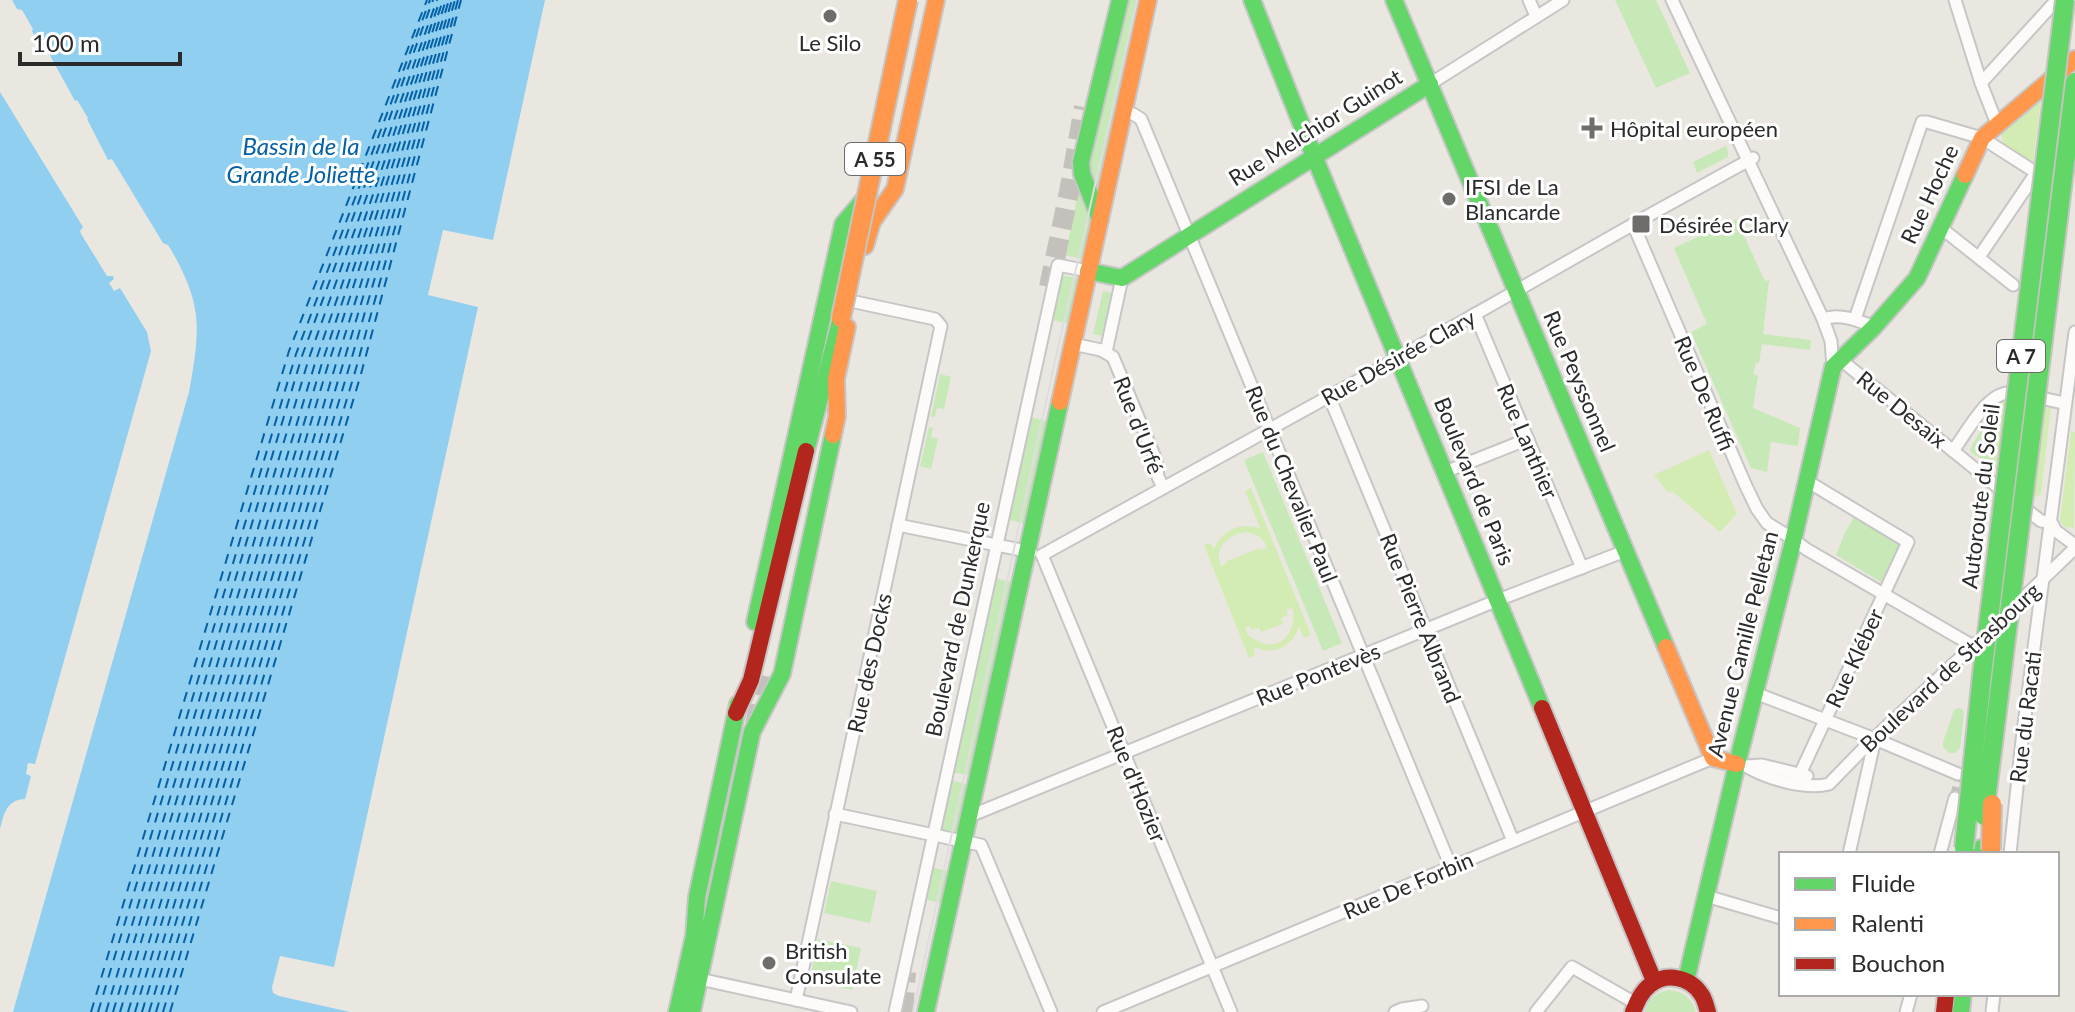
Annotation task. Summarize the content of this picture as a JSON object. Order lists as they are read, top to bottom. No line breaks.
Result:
{"streets":{"main road":["Rue Melchior Guinot","A 55","Rue Hoche","A 7","Rue Peyssonnel","Boulevard de Paris","Autoroute du Soleil","Avenue Camille Pelletan"],"street":["Rue Désirée Clary","Rue De Ruffi","Rue Desaix","Rue d'Urfé","Rue Lanthier","Rue du Chevalier Paul","Rue Pierre Albrand","Boulevard de Dunkerque","Rue Kléber","Rue des Docks","Boulevard de Strasbourg","Rue Pontevès","Rue du Racati","Rue d'Hozier","Rue De Forbin"]},"crossings":[["Rue Melchior Guinot","Rue Peyssonnel"],["Rue Melchior Guinot","Boulevard de Paris"],["Rue Melchior Guinot","Rue du Chevalier Paul"],["Rue Hoche","Rue Desaix"],["Rue Hoche","Avenue Camille Pelletan"],["A 7","Autoroute du Soleil"],["Rue Désirée Clary","Rue Peyssonnel"],["Rue Désirée Clary","Rue De Ruffi"],["Rue Désirée Clary","Rue d'Urfé"],["Rue Désirée Clary","Rue Lanthier"],["Rue Désirée Clary","Boulevard de Paris"],["Rue Désirée Clary","Rue du Chevalier Paul"],["Rue Désirée Clary","Rue Pierre Albrand"],["Rue Désirée Clary","Avenue Camille Pelletan"],["Rue Désirée Clary","Rue d'Hozier"],["Rue Peyssonnel","Rue Pontevès"],["Rue Peyssonnel","Rue De Forbin"],["Rue De Ruffi","Avenue Camille Pelletan"],["Rue De Ruffi","Rue Kléber"],["Rue De Ruffi","Boulevard de Strasbourg"],["Rue Desaix","Avenue Camille Pelletan"],["Rue Desaix","Boulevard de Strasbourg"],["Rue Desaix","Rue du Racati"],["Rue Lanthier","Rue Pontevès"],["Boulevard de Paris","Rue Pontevès"],["Boulevard de Paris","Rue De Forbin"],["Rue du Chevalier Paul","Rue Pontevès"],["Rue du Chevalier Paul","Rue De Forbin"],["Autoroute du Soleil","Rue du Racati"],["Rue Pierre Albrand","Rue Pontevès"],["Rue Pierre Albrand","Rue De Forbin"],["Avenue Camille Pelletan","Rue Kléber"],["Boulevard de Strasbourg","Rue du Racati"],["Rue Pontevès","Rue d'Hozier"],["Rue d'Hozier","Rue De Forbin"]],"water":["Bassin de la Grande Joliette"],"places":{"other":["Le Silo","IFSI de La Blancarde","British Consulate"],"health":["Hôpital européen"],"transit":["Désirée Clary"]},"legend":["Fluide","Ralenti","Bouchon"],"scale_bar":"100 m"}
